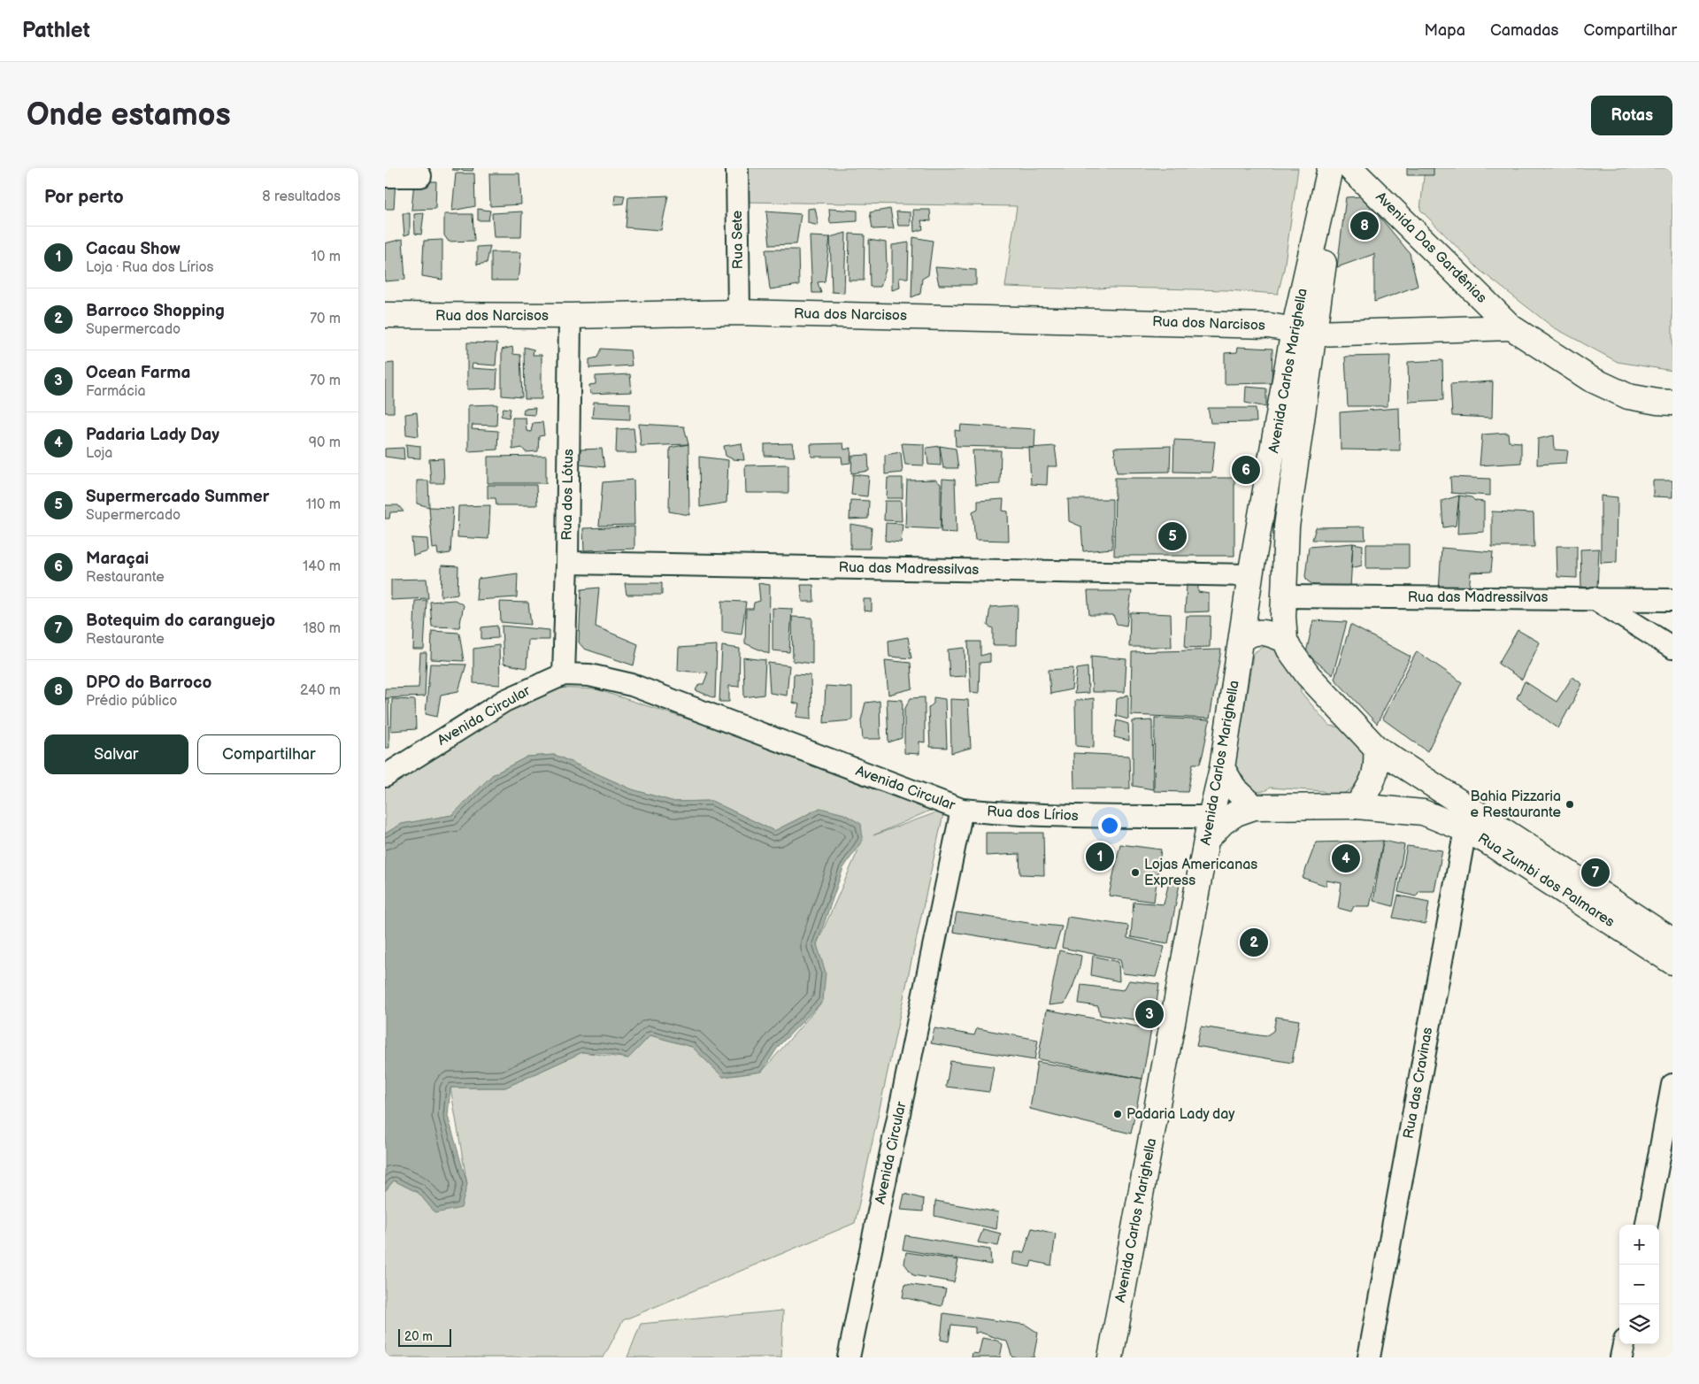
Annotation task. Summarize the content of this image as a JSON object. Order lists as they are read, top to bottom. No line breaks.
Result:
{"streets":{"main road":["Avenida Das Gardênias","Rua dos Narcisos","Avenida Carlos Marighella","Rua Zumbi dos Palmares"],"street":["Rua Sete","Rua dos Lótus","Rua das Madressilvas","Avenida Circular","Rua dos Lírios","Rua das Cravinas"]},"crossings":[["Rua Sete","Rua dos Narcisos"],["Avenida Das Gardênias","Avenida Carlos Marighella"],["Rua dos Narcisos","Avenida Carlos Marighella"],["Rua dos Narcisos","Rua dos Lótus"],["Avenida Carlos Marighella","Rua das Madressilvas"],["Avenida Carlos Marighella","Rua dos Lírios"],["Rua dos Lótus","Rua das Madressilvas"],["Rua dos Lótus","Avenida Circular"],["Avenida Circular","Rua dos Lírios"],["Rua Zumbi dos Palmares","Rua das Cravinas"]],"places":["Bahia Pizzaria e Restaurante","Lojas Americanas Express","Padaria Lady day"],"scale_bar":"20 m","page":{"header":"Pathlet","nav":["Mapa","Camadas","Compartilhar"],"buttons":["Rotas",["Salvar","Compartilhar"]],"title":"Onde estamos","heading":["Por perto","8 resultados"],"pins":["8","6","5","1","4","7","2","3"],"list":[{"mark":"1","name":"Cacau Show","note":"Loja · Rua dos Lírios","value":"10 m"},{"mark":"2","name":"Barroco Shopping","note":"Supermercado","value":"70 m"},{"mark":"3","name":"Ocean Farma","note":"Farmácia","value":"70 m"},{"mark":"4","name":"Padaria Lady Day","note":"Loja","value":"90 m"},{"mark":"5","name":"Supermercado Summer","note":"Supermercado","value":"110 m"},{"mark":"6","name":"Maraçai","note":"Restaurante","value":"140 m"},{"mark":"7","name":"Botequim do caranguejo","note":"Restaurante","value":"180 m"},{"mark":"8","name":"DPO do Barroco","note":"Prédio público","value":"240 m"}],"map_buttons":["+","−"],"scale":"20 m"}}
